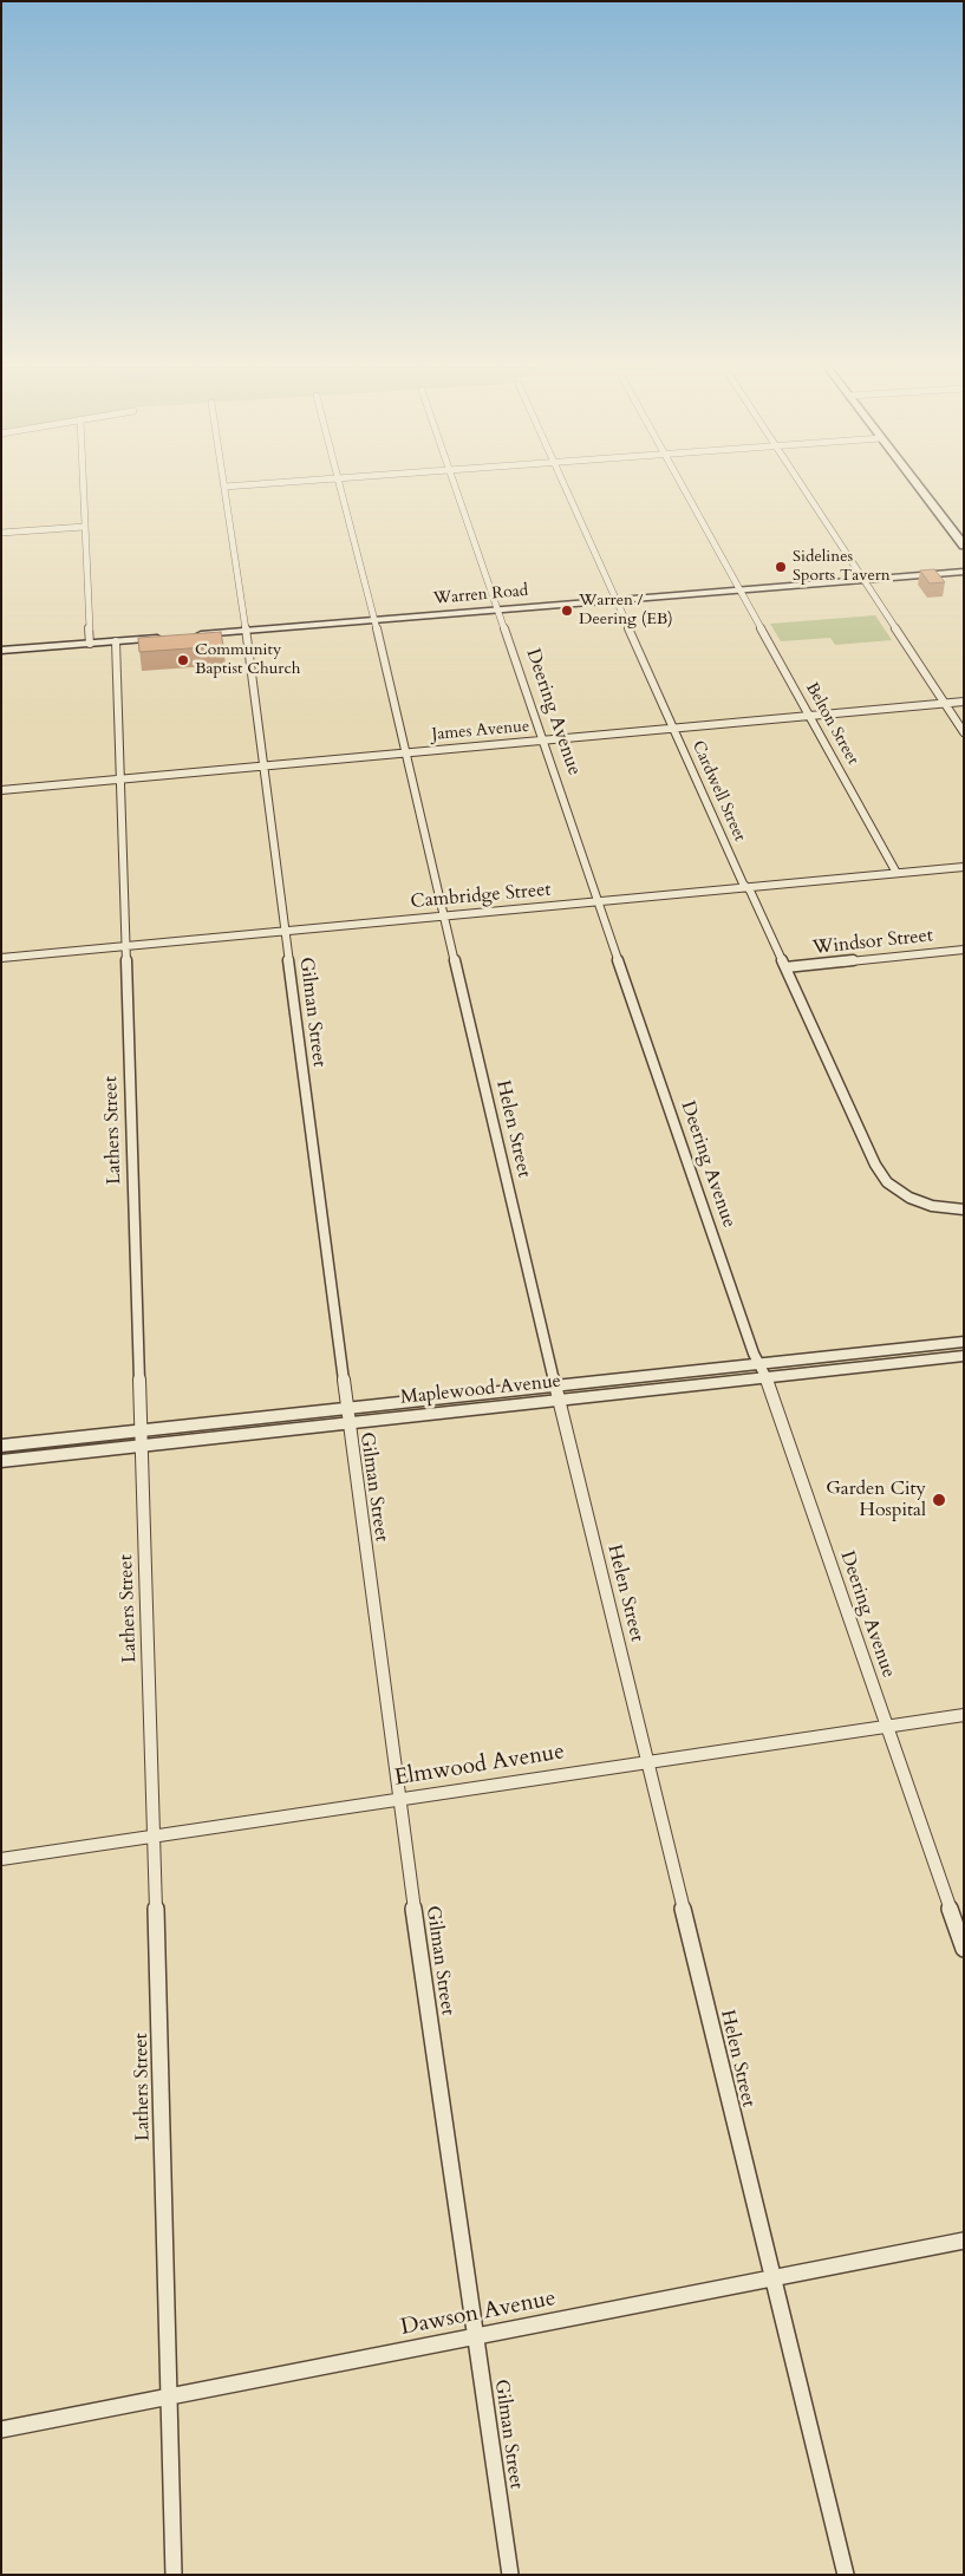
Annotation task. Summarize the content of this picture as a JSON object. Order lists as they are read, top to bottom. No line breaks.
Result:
{"streets":{"main road":["Warren Road"],"street":["Deering Avenue","Belton Street","James Avenue","Cardwell Street","Cambridge Street","Windsor Street","Gilman Street","Helen Street","Lathers Street","Maplewood Avenue","Elmwood Avenue","Dawson Avenue"]},"crossings":[["Warren Road","Deering Avenue"],["Warren Road","Belton Street"],["Warren Road","Cardwell Street"],["Warren Road","Gilman Street"],["Warren Road","Helen Street"],["Deering Avenue","James Avenue"],["Deering Avenue","Cambridge Street"],["Deering Avenue","Maplewood Avenue"],["Deering Avenue","Elmwood Avenue"],["Belton Street","James Avenue"],["Belton Street","Cambridge Street"],["James Avenue","Cardwell Street"],["James Avenue","Gilman Street"],["James Avenue","Helen Street"],["James Avenue","Lathers Street"],["Cardwell Street","Cambridge Street"],["Cardwell Street","Windsor Street"],["Cambridge Street","Gilman Street"],["Cambridge Street","Helen Street"],["Cambridge Street","Lathers Street"],["Gilman Street","Maplewood Avenue"],["Gilman Street","Elmwood Avenue"],["Gilman Street","Dawson Avenue"],["Helen Street","Maplewood Avenue"],["Helen Street","Elmwood Avenue"],["Helen Street","Dawson Avenue"],["Lathers Street","Maplewood Avenue"],["Lathers Street","Elmwood Avenue"],["Lathers Street","Dawson Avenue"]],"places":["Sidelines Sports Tavern","Warren / Deering (EB)","Community Baptist Church","Garden City Hospital"]}
